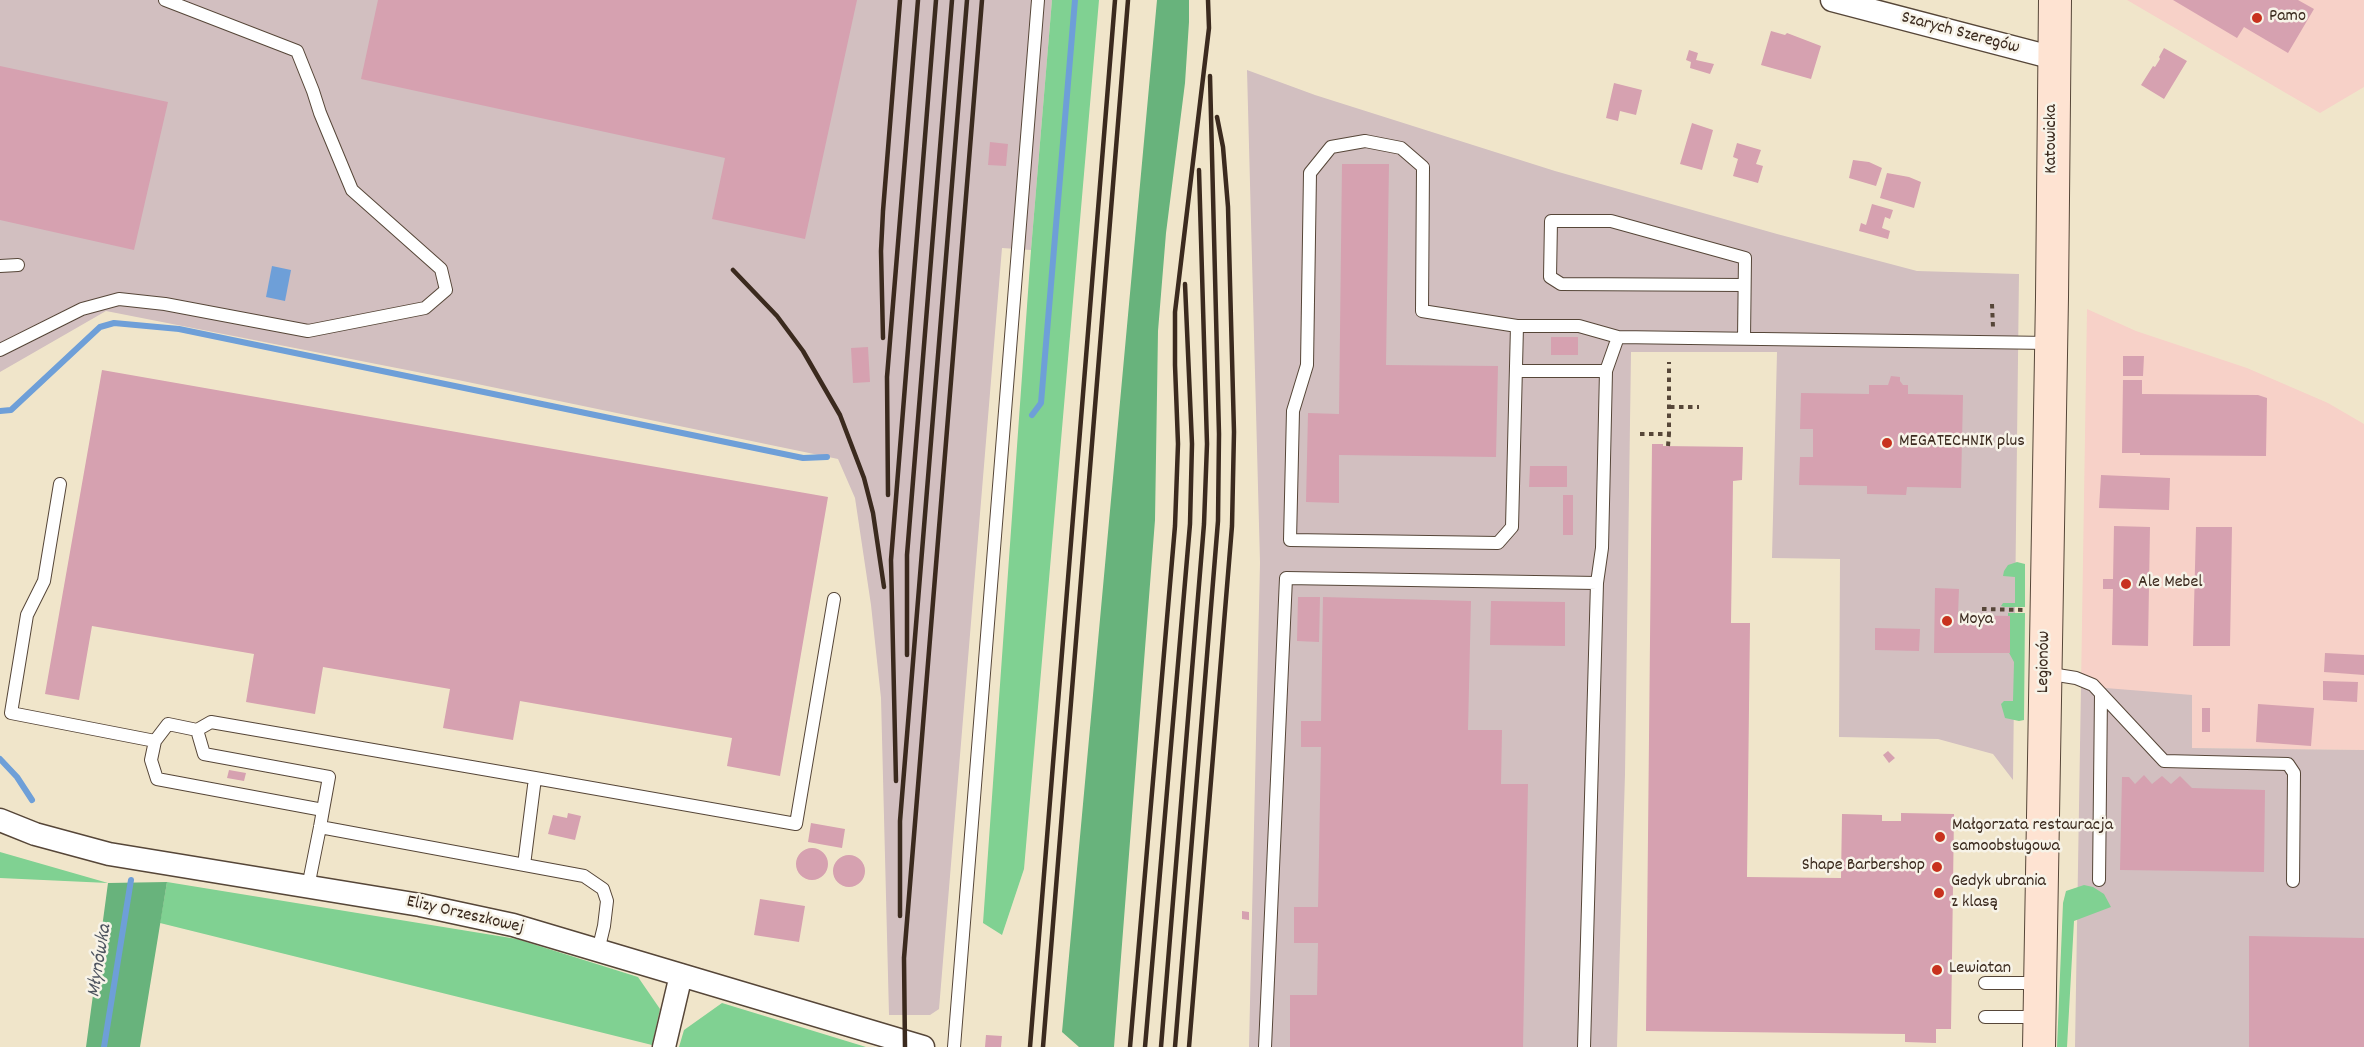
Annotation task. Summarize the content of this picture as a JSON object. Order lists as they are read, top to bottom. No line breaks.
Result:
{"streets":{"street":["Szarych Szeregów","Katowicka","Legionów","Elizy Orzeszkowej"]},"crossings":[["Szarych Szeregów","Katowicka"],["Katowicka","Legionów"]],"water":["Młynówka"],"places":["Pamo","MEGATECHNIK plus","Ale Mebel","Moya","Małgorzata restauracja samoobsługowa","Shape Barbershop","Gedyk ubrania z klasą","Lewiatan"]}
